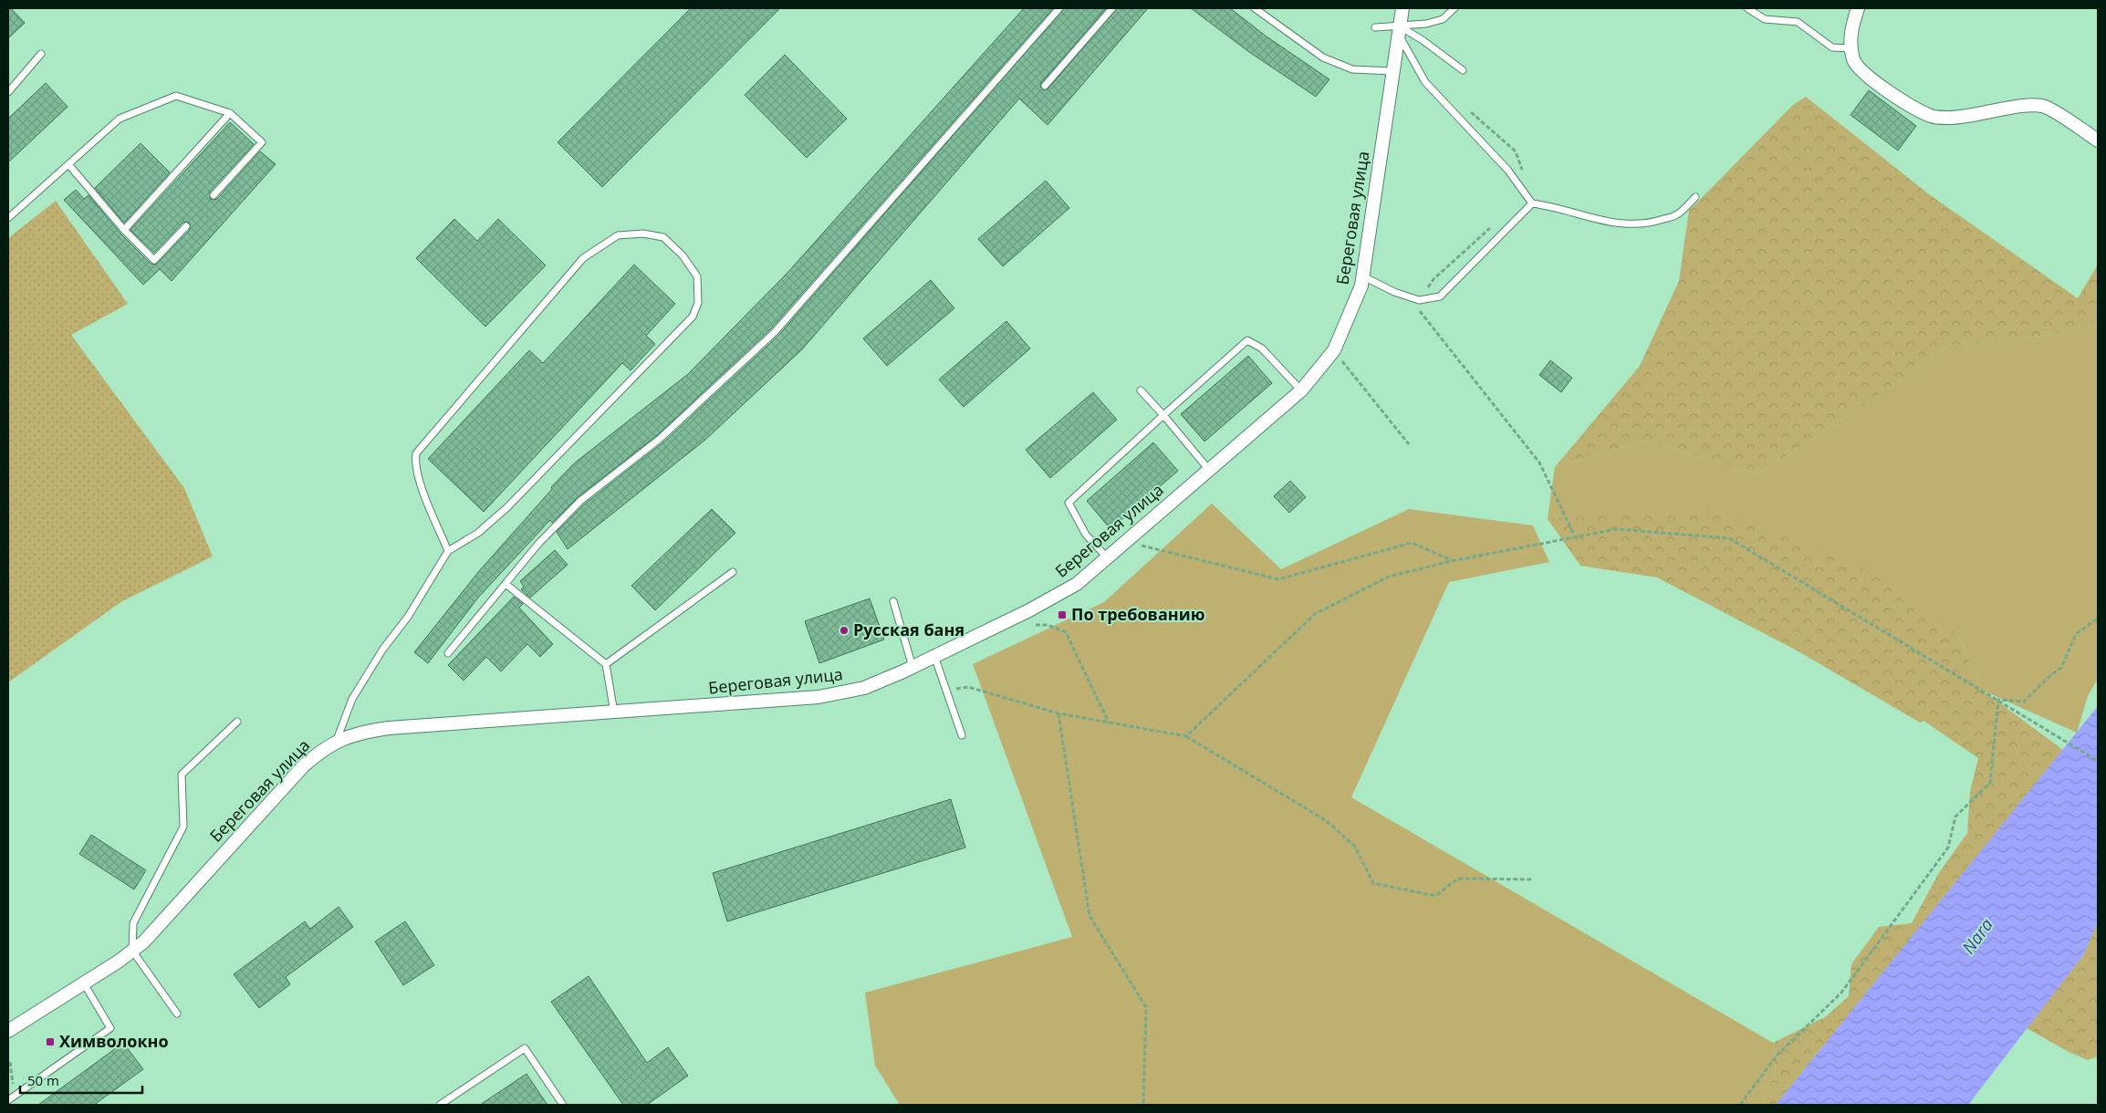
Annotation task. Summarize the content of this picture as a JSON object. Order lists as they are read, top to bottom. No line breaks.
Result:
{"streets":{"street":["Береговая улица"]},"water":["Nara"],"places":{"transit":["По требованию","Химволокно"],"other":["Русская баня"]},"scale_bar":"50 m"}
